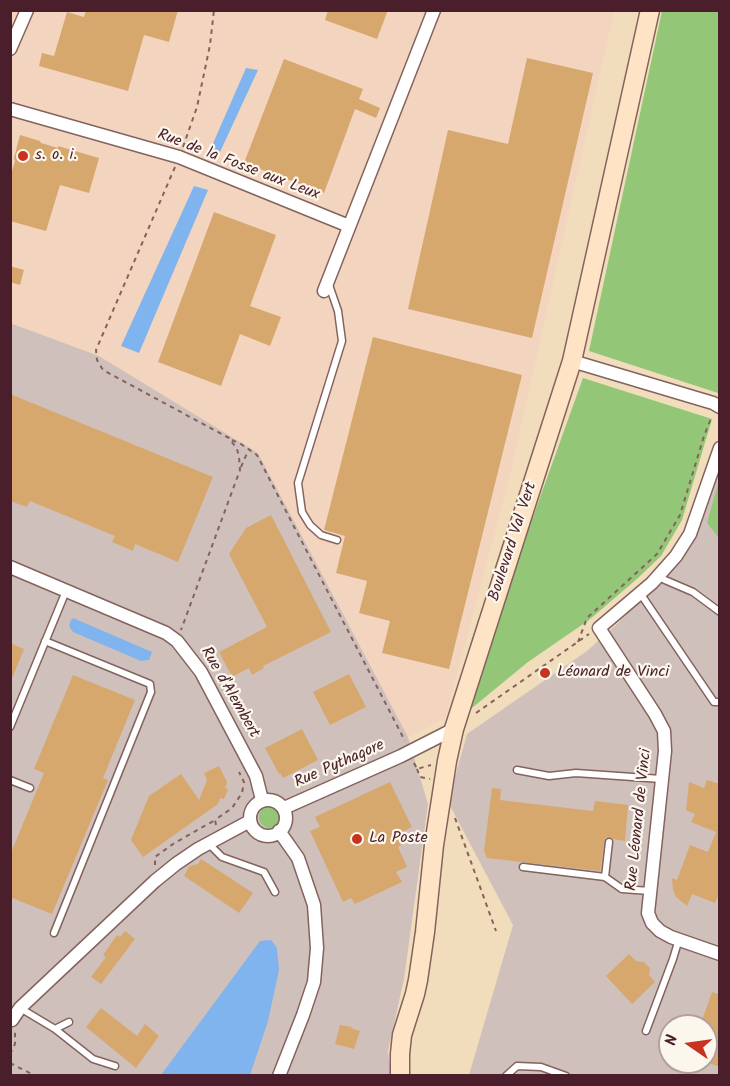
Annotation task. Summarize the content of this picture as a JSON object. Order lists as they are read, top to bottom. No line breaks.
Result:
{"streets":{"street":["Rue de la Fosse aux Leux","Boulevard Val Vert","Rue d'Alembert","Rue Pythagore","Rue Léonard de Vinci"]},"crossings":[["Boulevard Val Vert","Rue Pythagore"],["Rue d'Alembert","Rue Pythagore"]],"places":["s. o. i.","Léonard de Vinci","La Poste"],"north":"left"}
